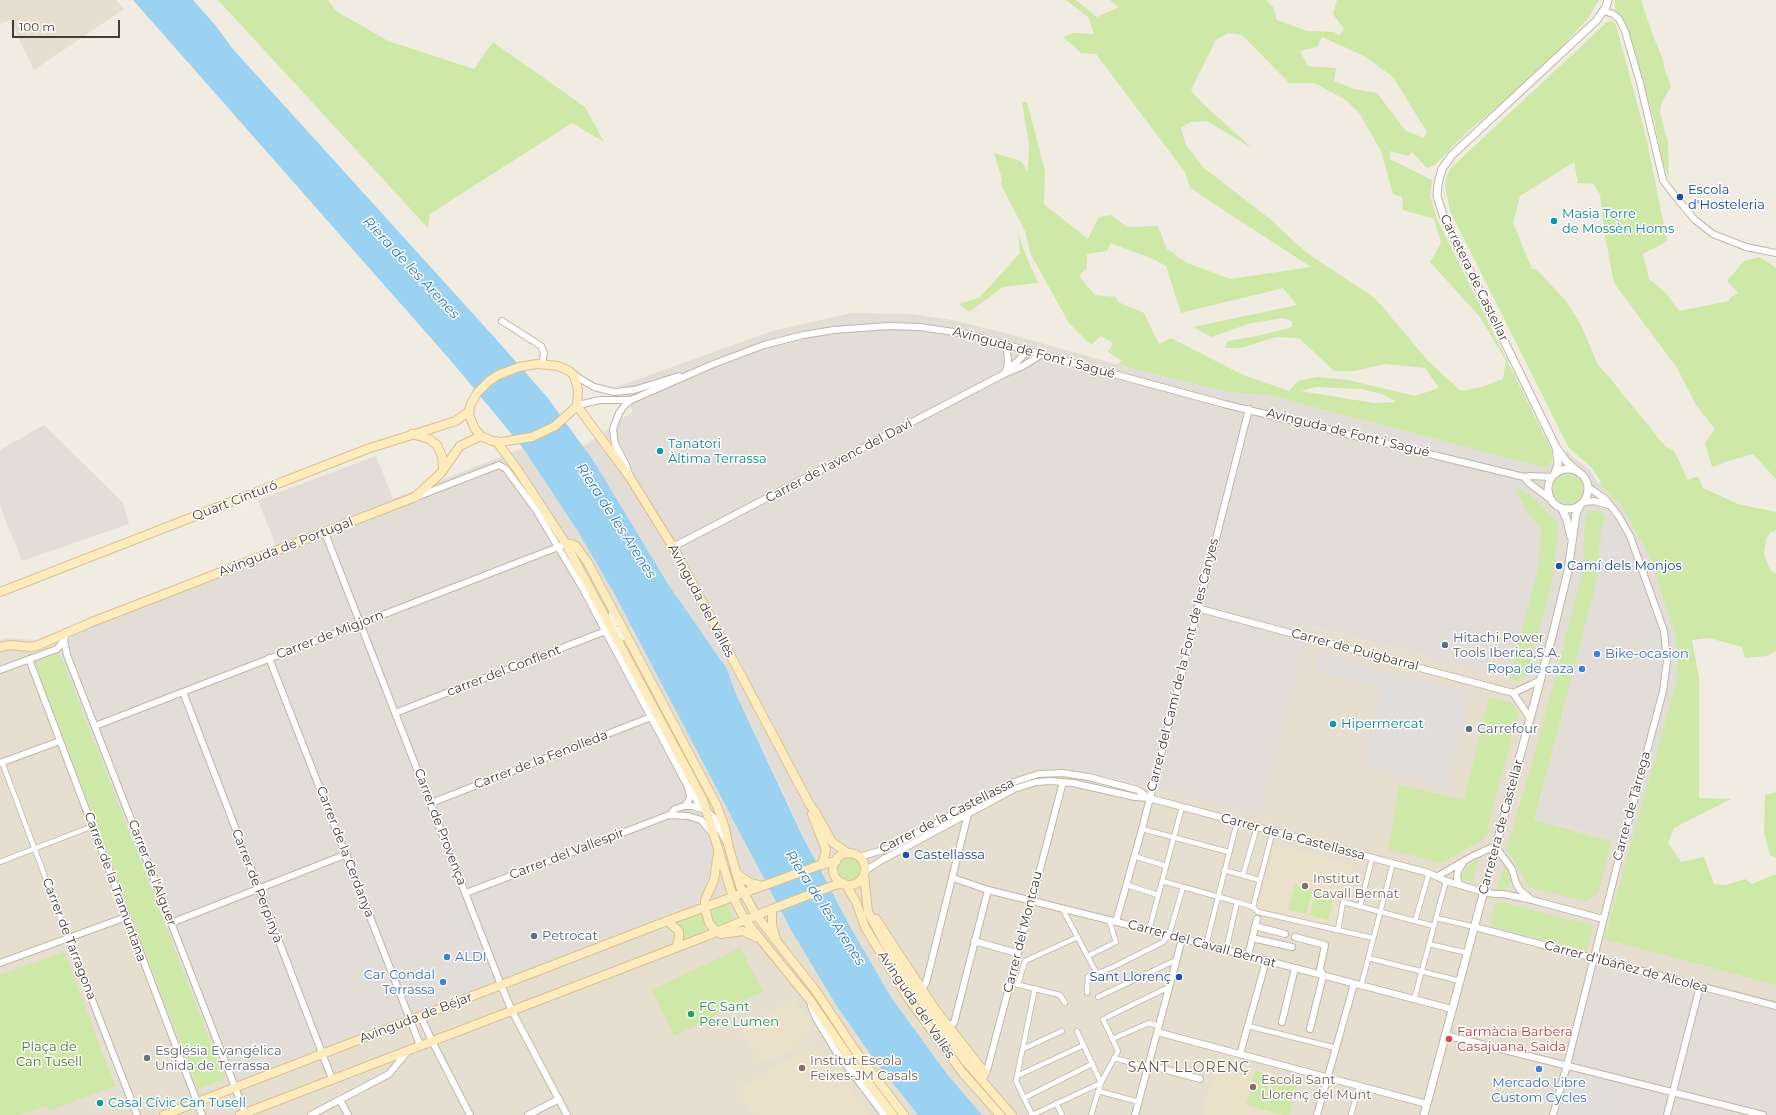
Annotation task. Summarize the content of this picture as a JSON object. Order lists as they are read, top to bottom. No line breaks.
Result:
{"streets":{"main road":["Quart Cinturó","Avinguda de Portugal","Avinguda del Vallès","Avinguda de Béjar"],"street":["Carretera de Castellar","Avinguda de Font i Sagué","Carrer de l'avenc del Davi","Carrer de Migjorn","Carrer de Puigbarral","Carrer del Camí de la Font de les Canyes","carrer del Conflent","Carrer de la Fenolleda","Carrer de Tàrrega","Carrer de la Castellassa","Carrer de Provença","Carrer de la Cerdanya","Carrer del Vallespir","Carrer de l'Alguer","Carrer de Perpinyà","Carrer de la Tramuntana","Carrer del Montcau","Carrer de Tarragona","Carrer del Cavall Bernat","Carrer d'Ibáñez de Alcolea"]},"crossings":[["Carretera de Castellar","Avinguda de Font i Sagué"],["Carretera de Castellar","Carrer de Tàrrega"],["Carretera de Castellar","Carrer de la Castellassa"],["Carretera de Castellar","Carrer del Cavall Bernat"],["Carretera de Castellar","Carrer d'Ibáñez de Alcolea"],["Avinguda de Font i Sagué","Carrer de l'avenc del Davi"],["Avinguda de Font i Sagué","Avinguda del Vallès"],["Avinguda de Font i Sagué","Carrer del Camí de la Font de les Canyes"],["Avinguda de Font i Sagué","Carrer de Tàrrega"],["Carrer de l'avenc del Davi","Avinguda del Vallès"],["Quart Cinturó","Avinguda del Vallès"],["Avinguda de Portugal","Carrer de Migjorn"],["Avinguda de Portugal","Carrer de Provença"],["Avinguda de Portugal","Carrer de l'Alguer"],["Avinguda de Portugal","Carrer de la Tramuntana"],["Avinguda del Vallès","Carrer de la Castellassa"],["Avinguda del Vallès","Carrer del Montcau"],["Avinguda del Vallès","Carrer del Cavall Bernat"],["Avinguda del Vallès","Avinguda de Béjar"],["Carrer de Migjorn","Carrer de Provença"],["Carrer de Migjorn","Carrer de la Cerdanya"],["Carrer de Migjorn","Carrer de l'Alguer"],["Carrer de Migjorn","Carrer de Perpinyà"],["Carrer de Puigbarral","Carrer del Camí de la Font de les Canyes"],["Carrer del Camí de la Font de les Canyes","Carrer de la Castellassa"],["Carrer del Camí de la Font de les Canyes","Carrer del Cavall Bernat"],["carrer del Conflent","Carrer de Provença"],["Carrer de la Fenolleda","Carrer de Provença"],["Carrer de Tàrrega","Carrer de la Castellassa"],["Carrer de Tàrrega","Carrer d'Ibáñez de Alcolea"],["Carrer de la Castellassa","Carrer del Montcau"],["Carrer de la Castellassa","Avinguda de Béjar"],["Carrer de Provença","Carrer del Vallespir"],["Carrer de Provença","Avinguda de Béjar"],["Carrer de la Cerdanya","Avinguda de Béjar"],["Carrer de l'Alguer","Avinguda de Béjar"],["Carrer de Perpinyà","Avinguda de Béjar"],["Carrer de la Tramuntana","Avinguda de Béjar"],["Carrer del Montcau","Carrer del Cavall Bernat"]],"districts":["SANT LLORENÇ"],"water":["Riera de les Arenes"],"parks":["Plaça de Can Tusell"],"places":["Escola d'Hosteleria","Masia Torre de Mossèn Homs","Tanatori Àltima Terrassa","Camí dels Monjos","Hitachi Power Tools Iberica,S.A.","Bike-ocasion","Ropa de caza","Hipermercat","Carrefour","Castellassa","Institut Cavall Bernat","Petrocat","ALDI","Sant Llorenç","Car Condal Terrassa","FC Sant Pere Lumen","Farmàcia Barbera Casajuana, Saida","Església Evangèlica Unida de Terrassa","Institut Escola Feixes-JM Casals","Mercado Libre Custom Cycles","Escola Sant Llorenç del Munt","Casal Cívic Can Tusell"],"scale_bar":"100 m"}
